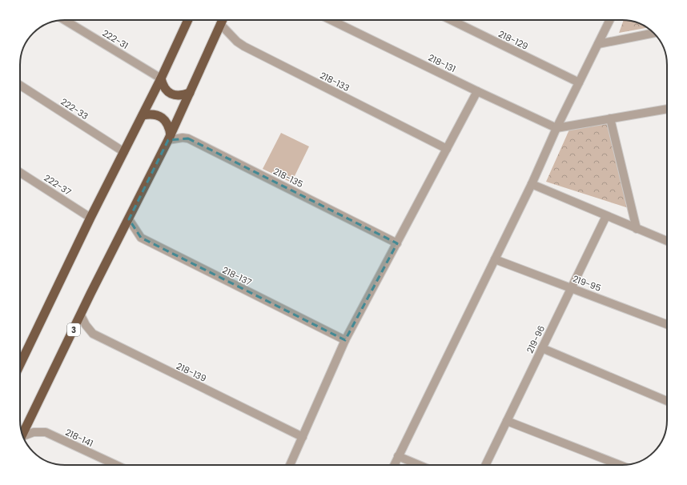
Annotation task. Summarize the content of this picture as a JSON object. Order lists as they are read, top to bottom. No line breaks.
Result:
{"streets":{"highway":["3"],"street":["222-31","218-129","218-131","218-133","222-33","218-135","222-37","218-137","219-95","219-96","218-139","218-141"]},"crossings":[["218-133","3"],["218-135","3"],["218-137","3"],["219-95","219-96"],["3","218-139"]]}
